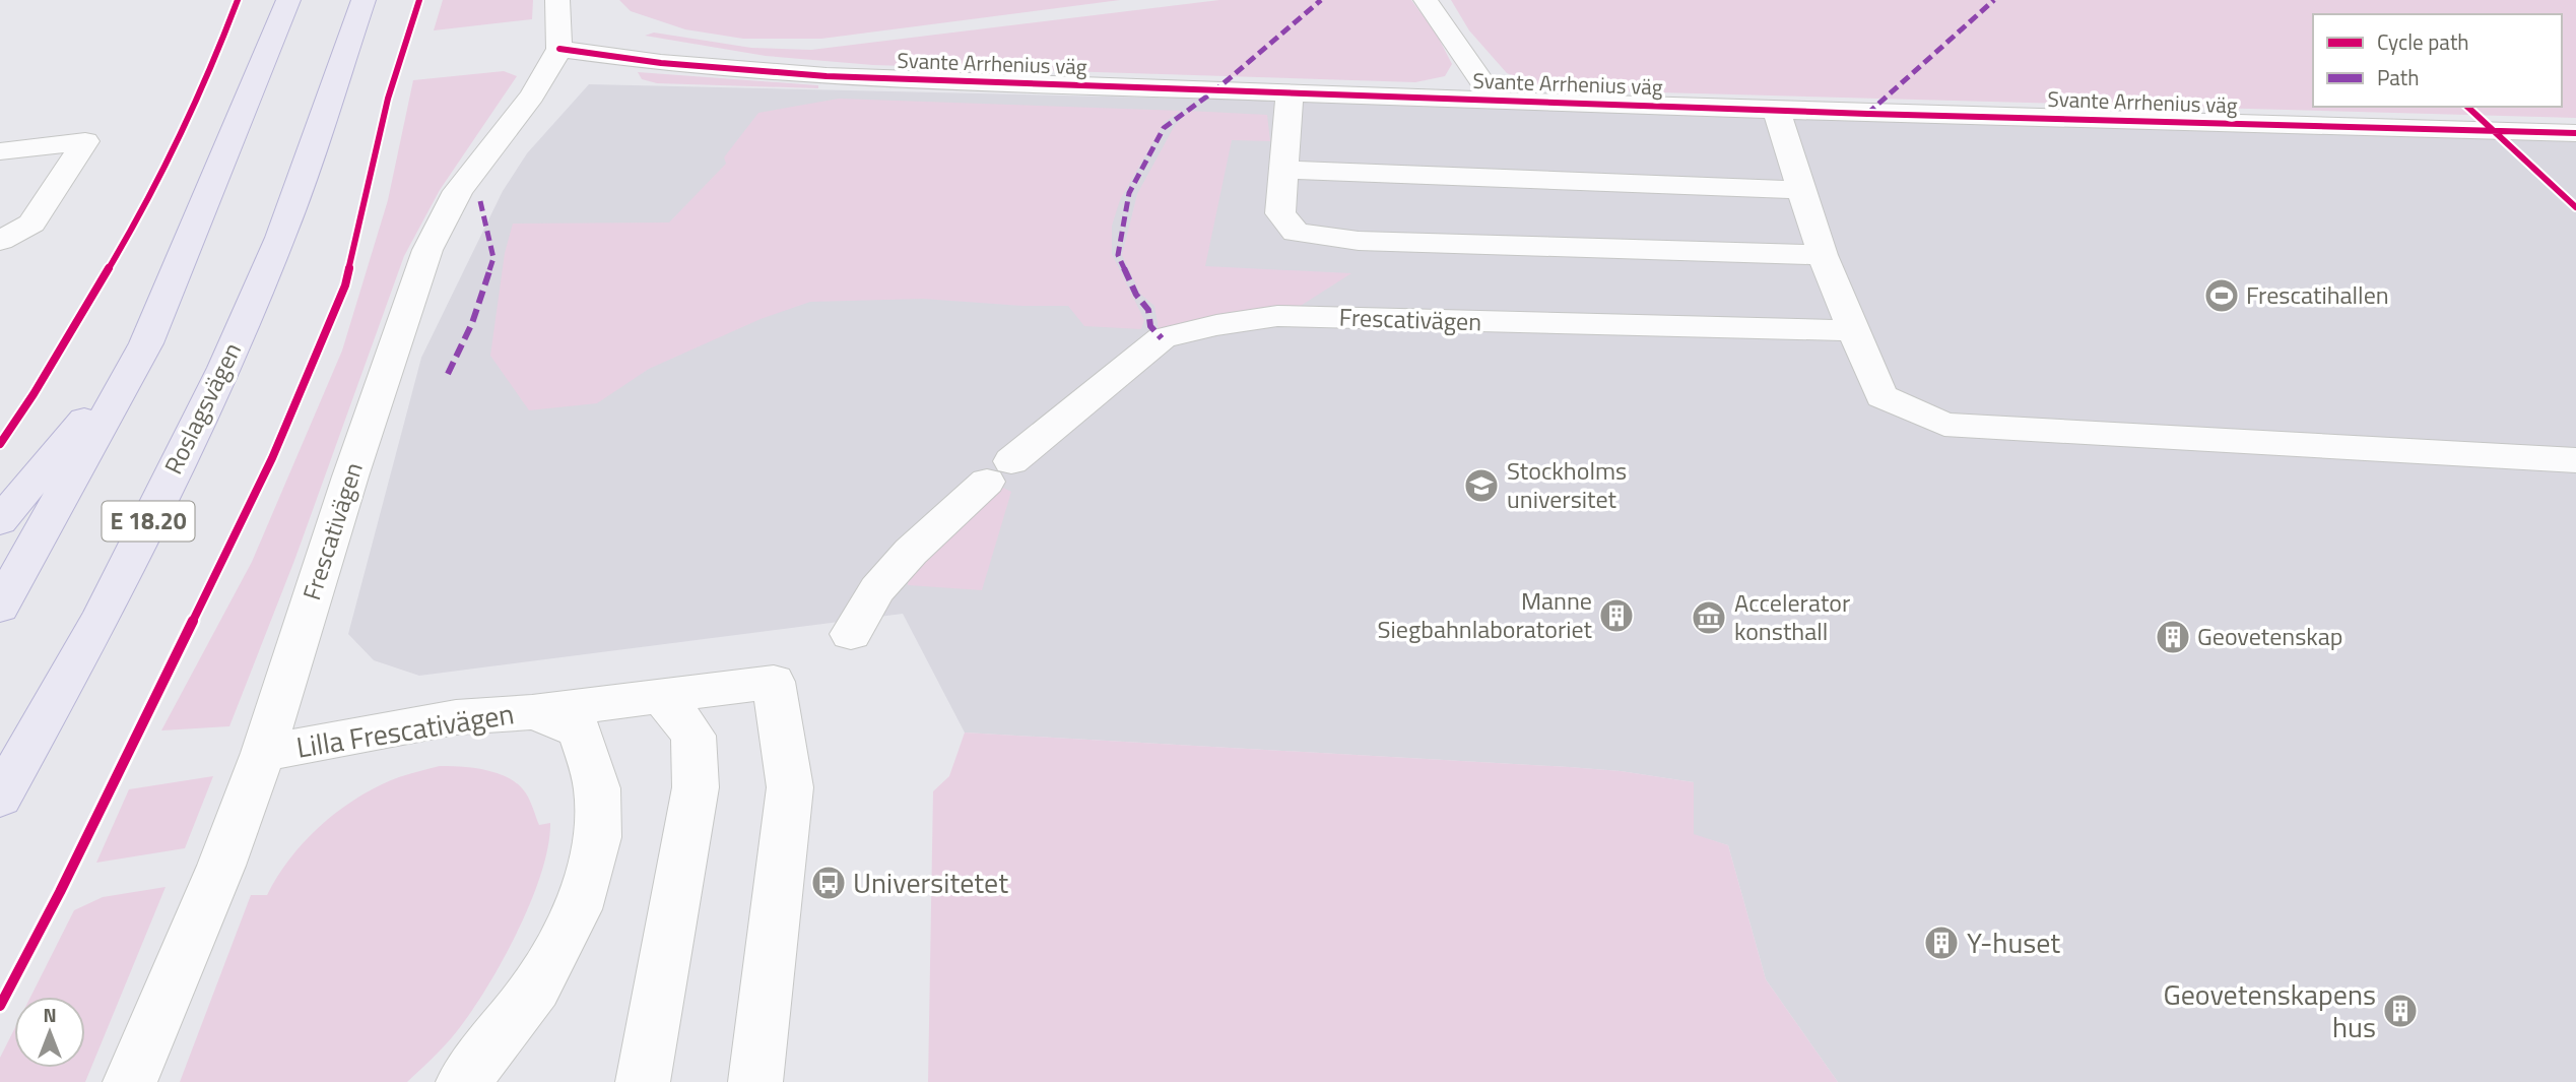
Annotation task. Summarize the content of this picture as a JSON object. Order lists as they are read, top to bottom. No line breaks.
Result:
{"streets":{"main road":["Roslagsvägen","E 18.20"],"street":["Svante Arrhenius väg","Frescativägen","Lilla Frescativägen"]},"crossings":[["Svante Arrhenius väg","Frescativägen"],["Frescativägen","Lilla Frescativägen"]],"places":{"sports":["Frescatihallen"],"school or university":["Stockholms universitet"],"building":["Manne Siegbahnlaboratoriet","Geovetenskap","Y-huset","Geovetenskapens hus"],"museum":["Accelerator konsthall"],"bus stop":["Universitetet"]},"legend":["Cycle path","Path"],"north":"top"}
